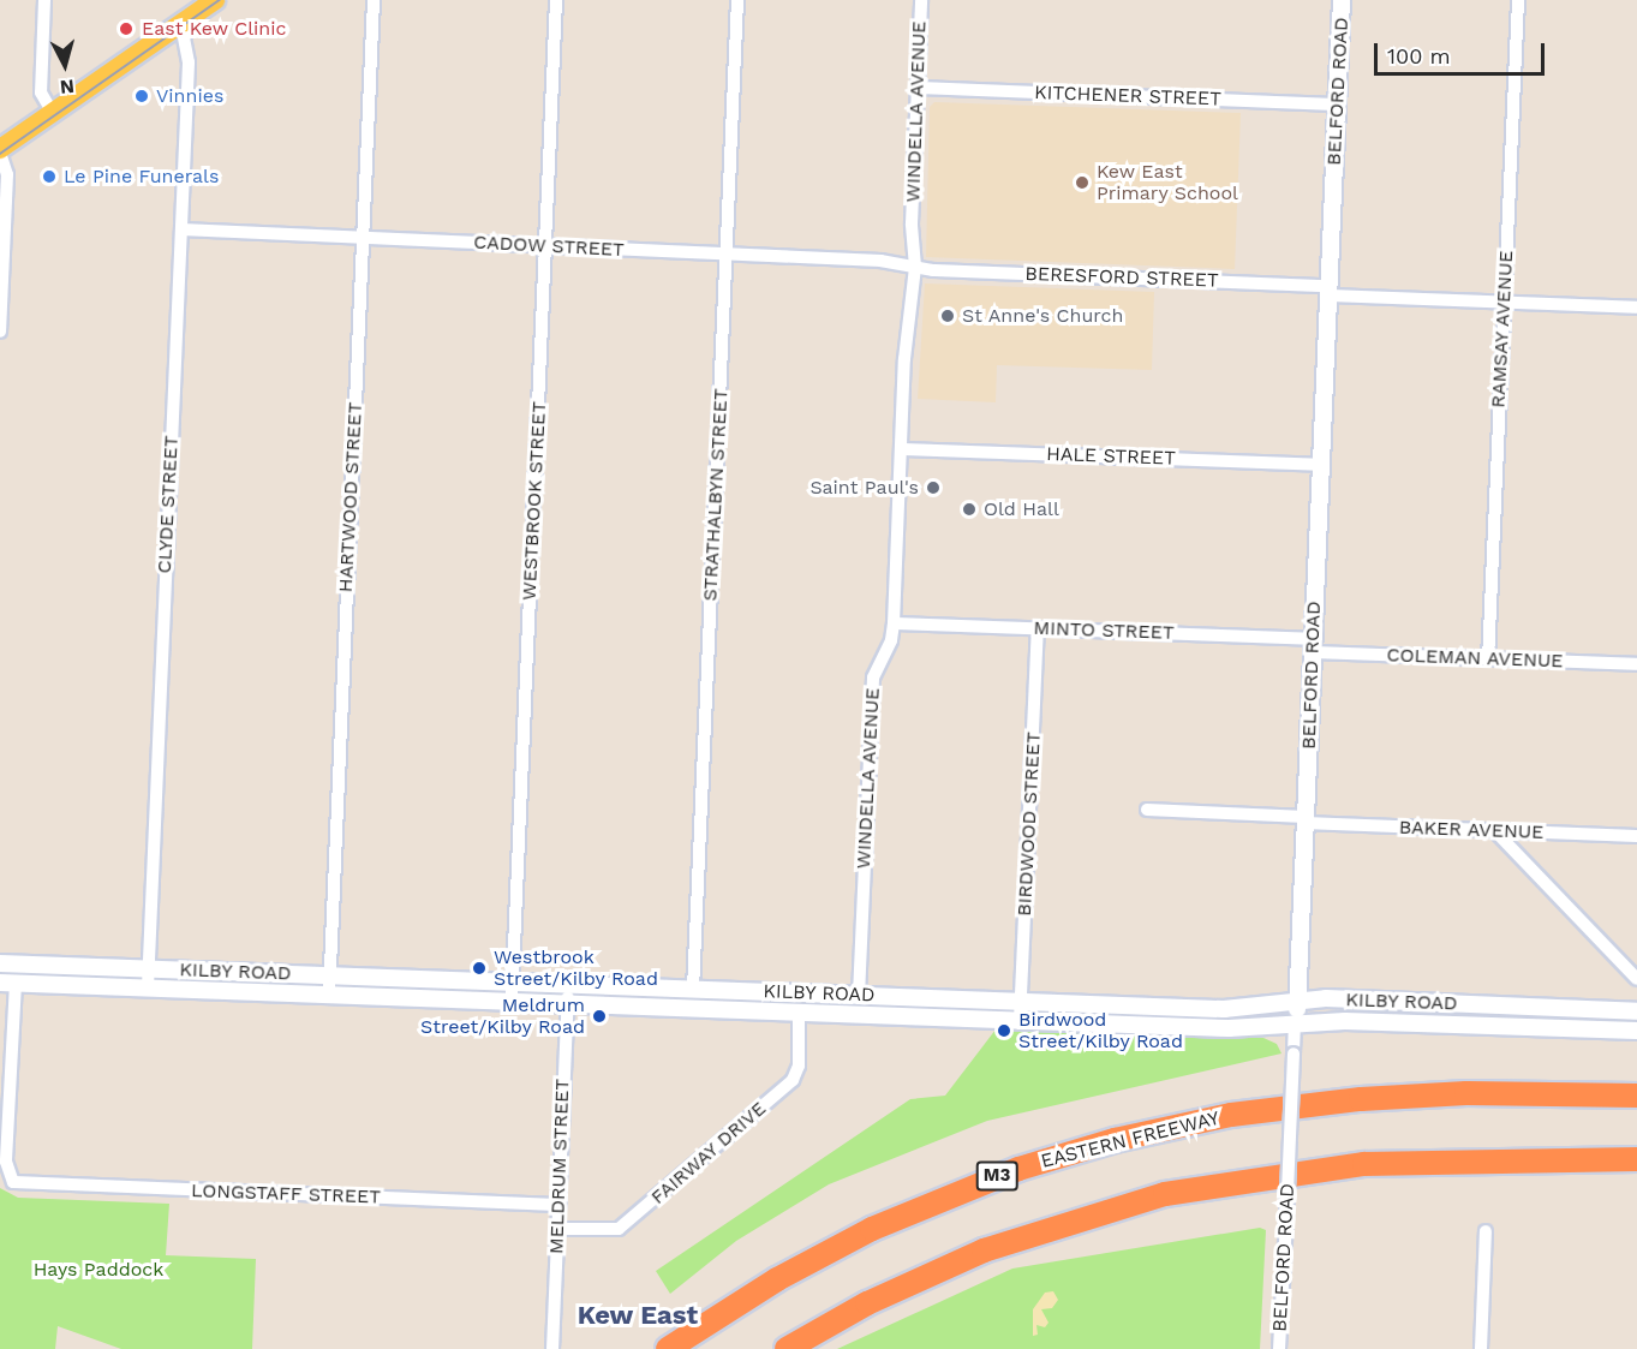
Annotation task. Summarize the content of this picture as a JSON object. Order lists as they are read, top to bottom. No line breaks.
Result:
{"streets":{"highway":["EASTERN FREEWAY","M3"],"street":["BELFORD ROAD","KITCHENER STREET","WINDELLA AVENUE","CADOW STREET","BERESFORD STREET","RAMSAY AVENUE","HALE STREET","STRATHALBYN STREET","HARTWOOD STREET","WESTBROOK STREET","CLYDE STREET","MINTO STREET","COLEMAN AVENUE","BIRDWOOD STREET","BAKER AVENUE","KILBY ROAD","FAIRWAY DRIVE","MELDRUM STREET","LONGSTAFF STREET"]},"crossings":[["BELFORD ROAD","KITCHENER STREET"],["BELFORD ROAD","BERESFORD STREET"],["BELFORD ROAD","HALE STREET"],["BELFORD ROAD","MINTO STREET"],["BELFORD ROAD","COLEMAN AVENUE"],["BELFORD ROAD","BAKER AVENUE"],["BELFORD ROAD","KILBY ROAD"],["KITCHENER STREET","WINDELLA AVENUE"],["WINDELLA AVENUE","CADOW STREET"],["WINDELLA AVENUE","BERESFORD STREET"],["WINDELLA AVENUE","HALE STREET"],["WINDELLA AVENUE","MINTO STREET"],["WINDELLA AVENUE","KILBY ROAD"],["CADOW STREET","BERESFORD STREET"],["CADOW STREET","STRATHALBYN STREET"],["CADOW STREET","HARTWOOD STREET"],["CADOW STREET","WESTBROOK STREET"],["CADOW STREET","CLYDE STREET"],["BERESFORD STREET","RAMSAY AVENUE"],["RAMSAY AVENUE","COLEMAN AVENUE"],["STRATHALBYN STREET","KILBY ROAD"],["HARTWOOD STREET","KILBY ROAD"],["WESTBROOK STREET","KILBY ROAD"],["CLYDE STREET","KILBY ROAD"],["MINTO STREET","COLEMAN AVENUE"],["MINTO STREET","BIRDWOOD STREET"],["BIRDWOOD STREET","KILBY ROAD"],["KILBY ROAD","FAIRWAY DRIVE"],["KILBY ROAD","MELDRUM STREET"],["KILBY ROAD","LONGSTAFF STREET"],["FAIRWAY DRIVE","MELDRUM STREET"],["MELDRUM STREET","LONGSTAFF STREET"]],"districts":["Kew East"],"parks":["Hays Paddock"],"places":["East Kew Clinic","Vinnies","Le Pine Funerals","Kew East Primary School","St Anne's Church","Saint Paul's","Old Hall","Westbrook Street/Kilby Road","Meldrum Street/Kilby Road","Birdwood Street/Kilby Road"],"scale_bar":"100 m","north":"bottom"}
